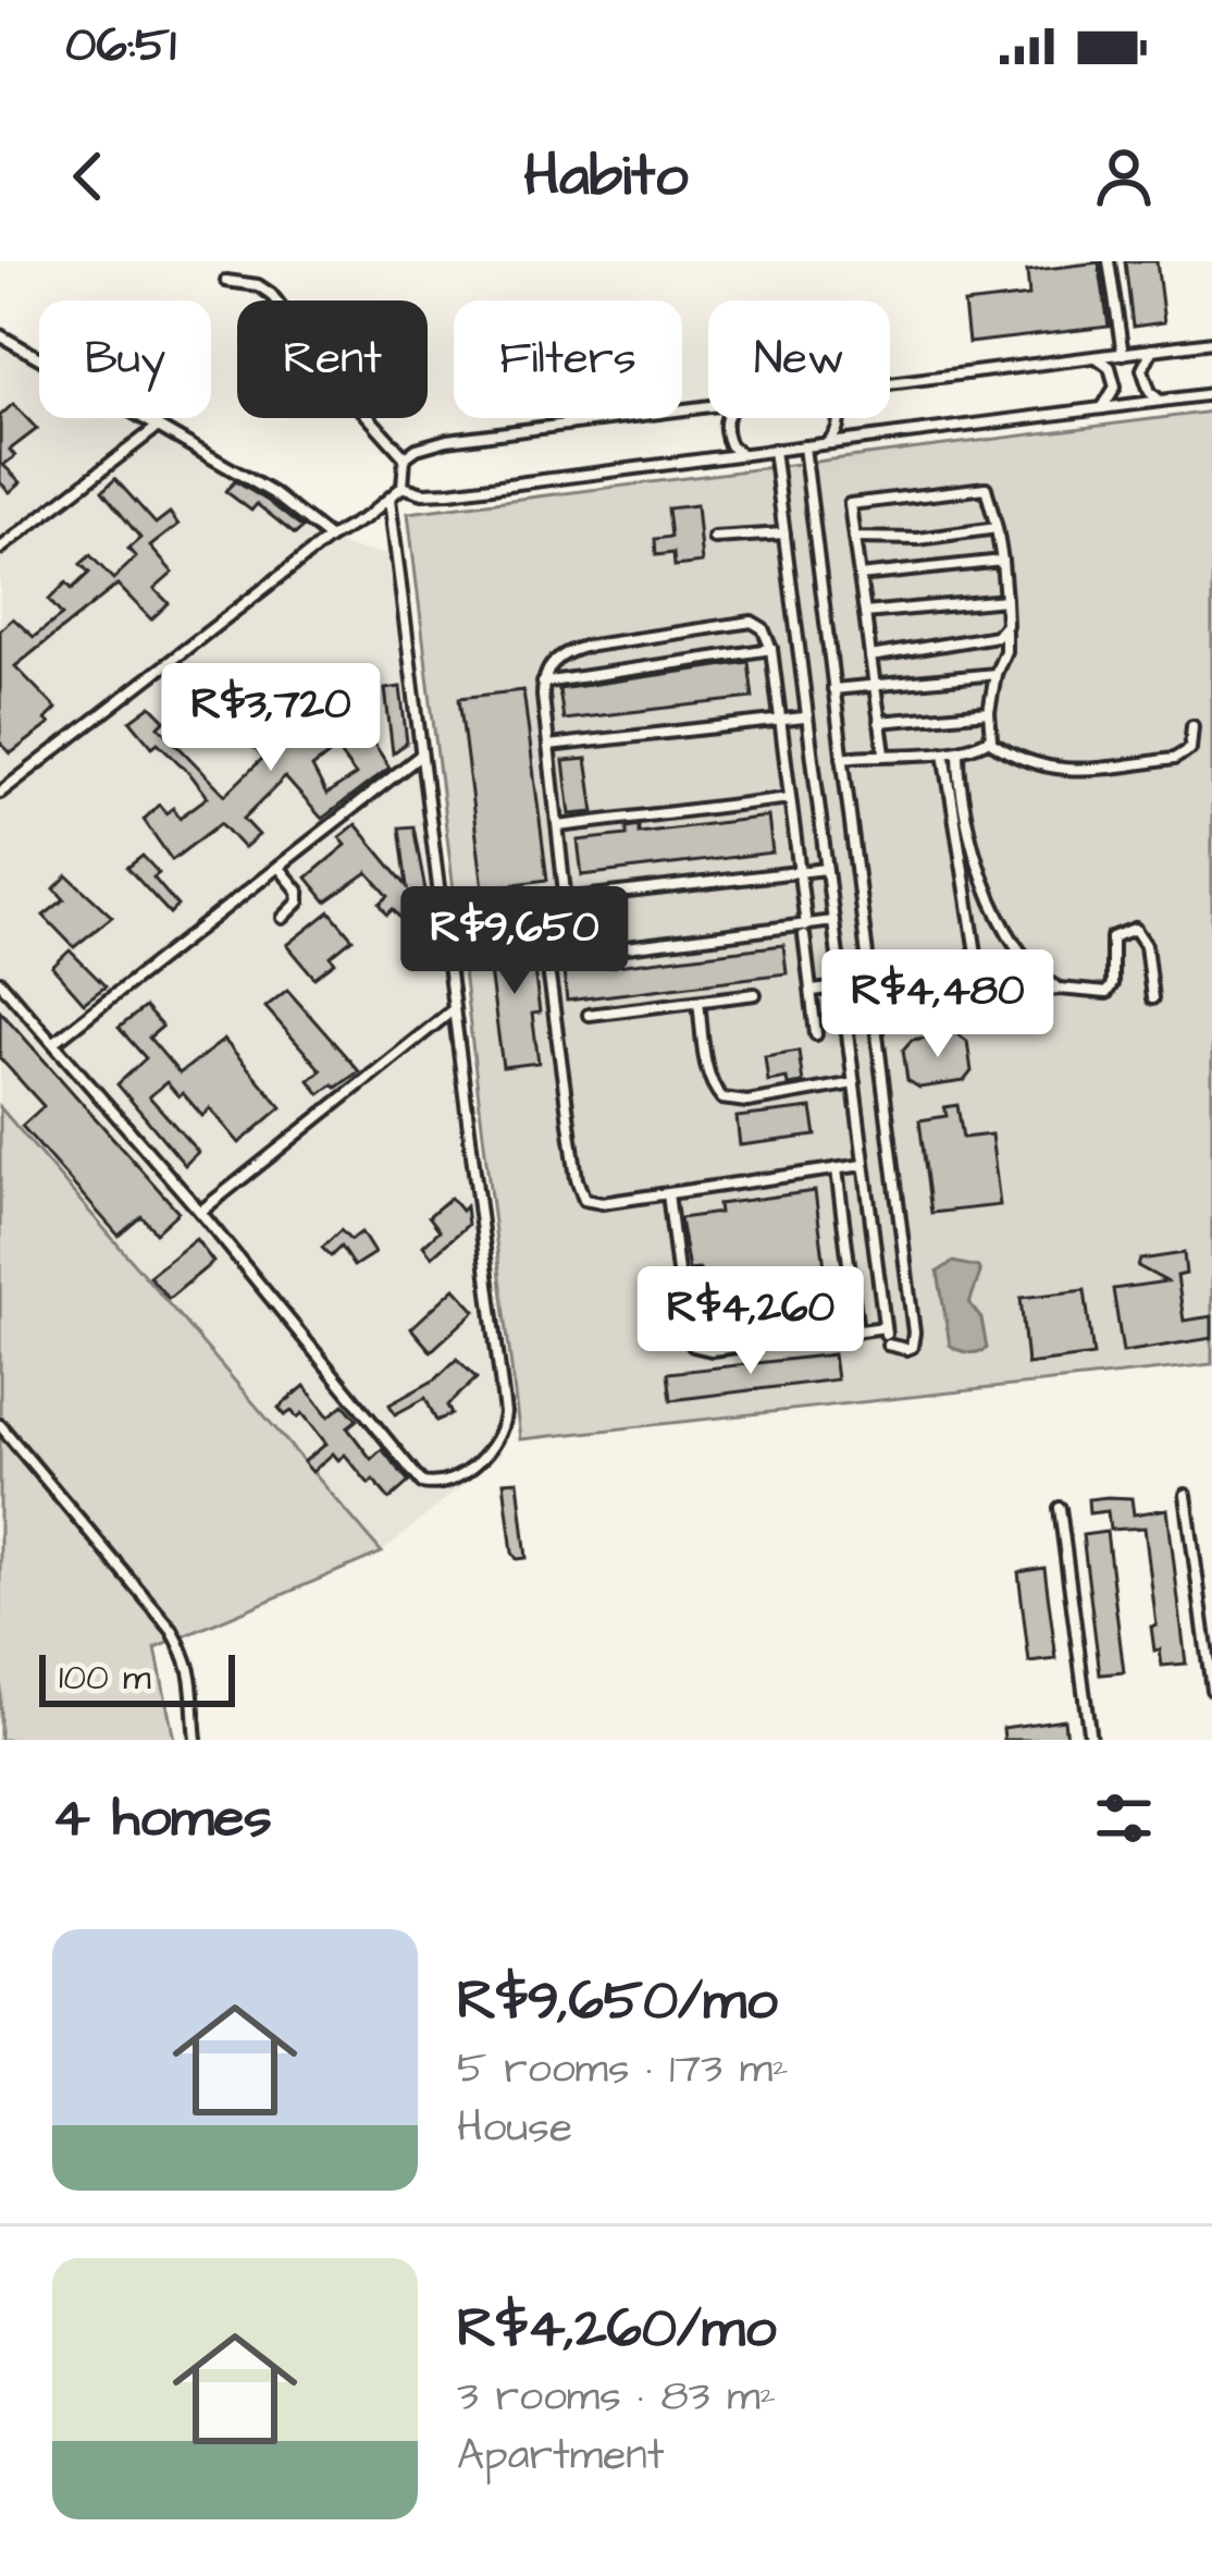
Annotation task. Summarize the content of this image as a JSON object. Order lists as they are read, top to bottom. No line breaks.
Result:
{"scale_bar":"100 m","page":{"status":"06:51","header":"Habito","chip":["Buy","Rent","Filters","New"],"price":["R$3,720","R$9,650","R$4,480","R$4,260"],"scale":"100 m","heading":"4 homes","list":[{"name":"R$9,650/mo","note":"5 rooms · 173 m² · House"},{"name":"R$4,260/mo","note":"3 rooms · 83 m² · Apartment"}]}}
